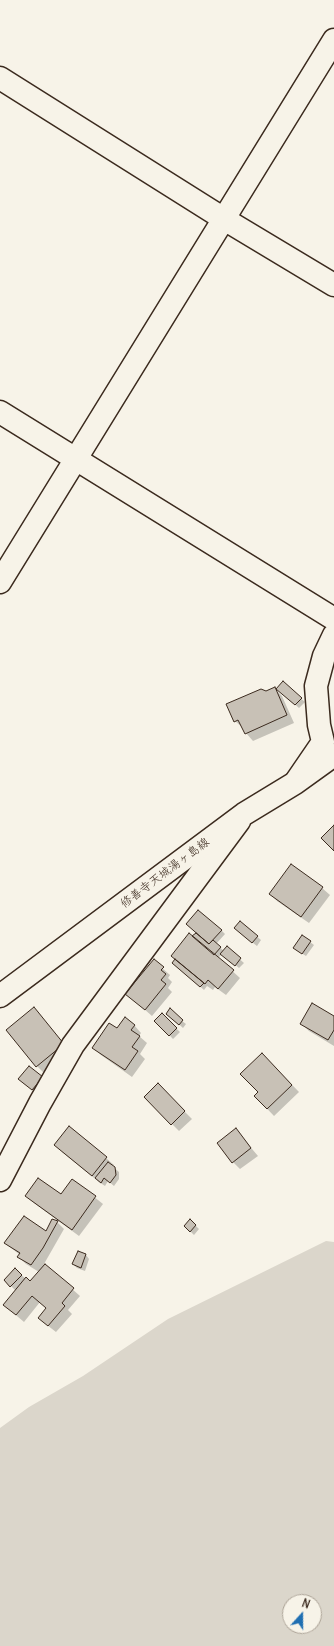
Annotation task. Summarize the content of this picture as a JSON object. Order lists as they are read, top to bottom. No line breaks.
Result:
{"streets":{"street":["修善寺天城湯ヶ島線"]},"north":"top"}
